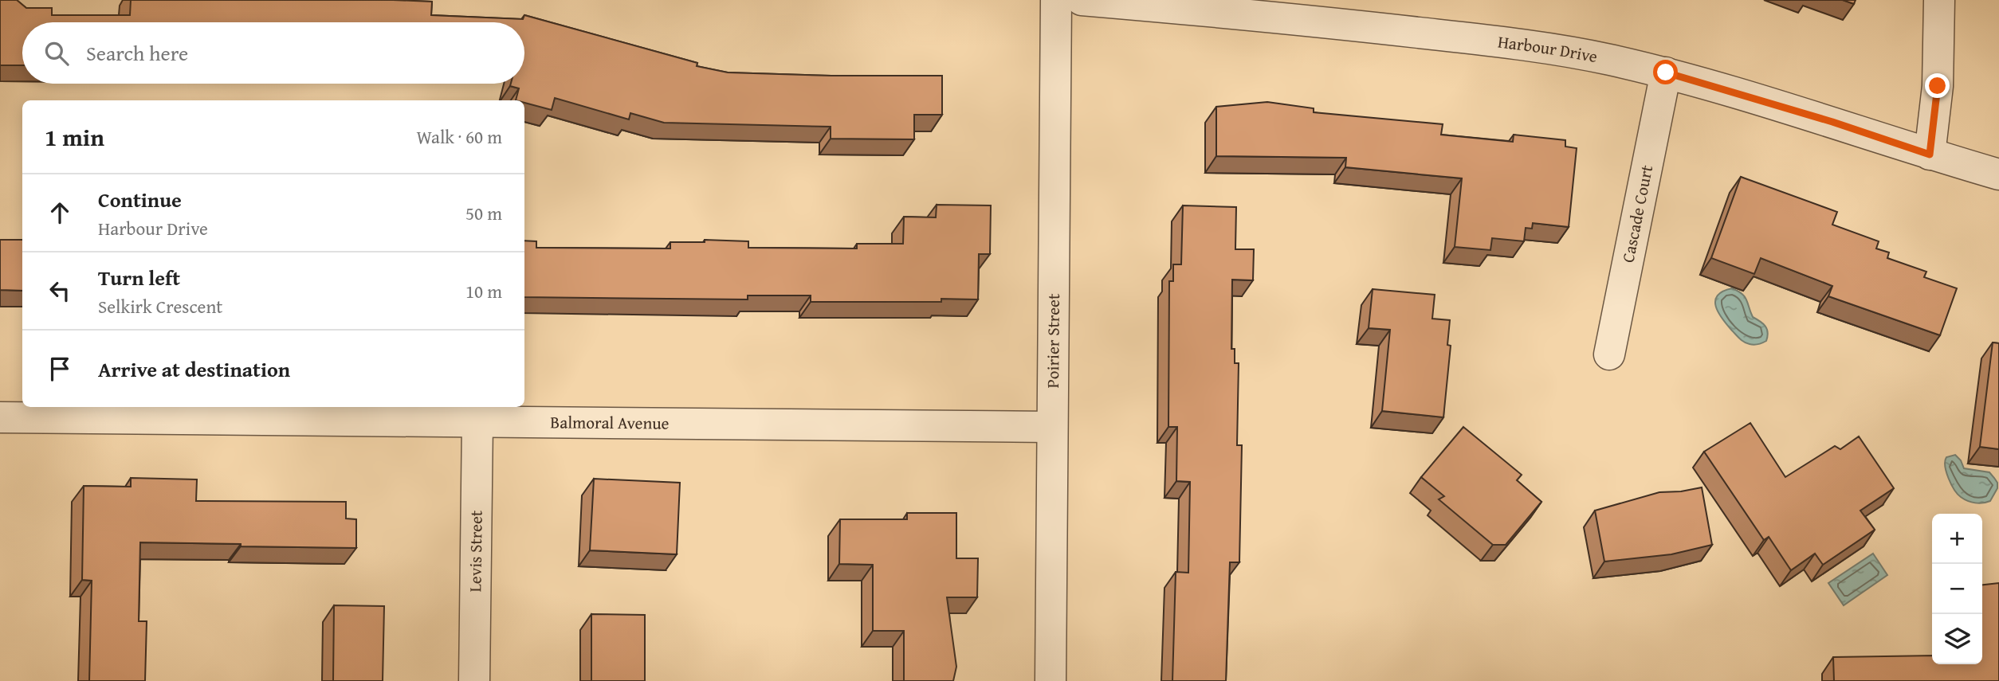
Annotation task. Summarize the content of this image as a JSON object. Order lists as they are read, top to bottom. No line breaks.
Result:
{"streets":{"street":["Harbour Drive","Cascade Court","Poirier Street","Balmoral Avenue","Levis Street"]},"crossings":[["Harbour Drive","Cascade Court"],["Poirier Street","Balmoral Avenue"],["Balmoral Avenue","Levis Street"]],"page":{"search":"Search here","heading":["1 min","Walk · 60 m"],"list":[["Continue","Harbour Drive","50 m"],["Turn left","Selkirk Crescent","10 m"],"Arrive at destination"],"map_buttons":["+","−"]}}
